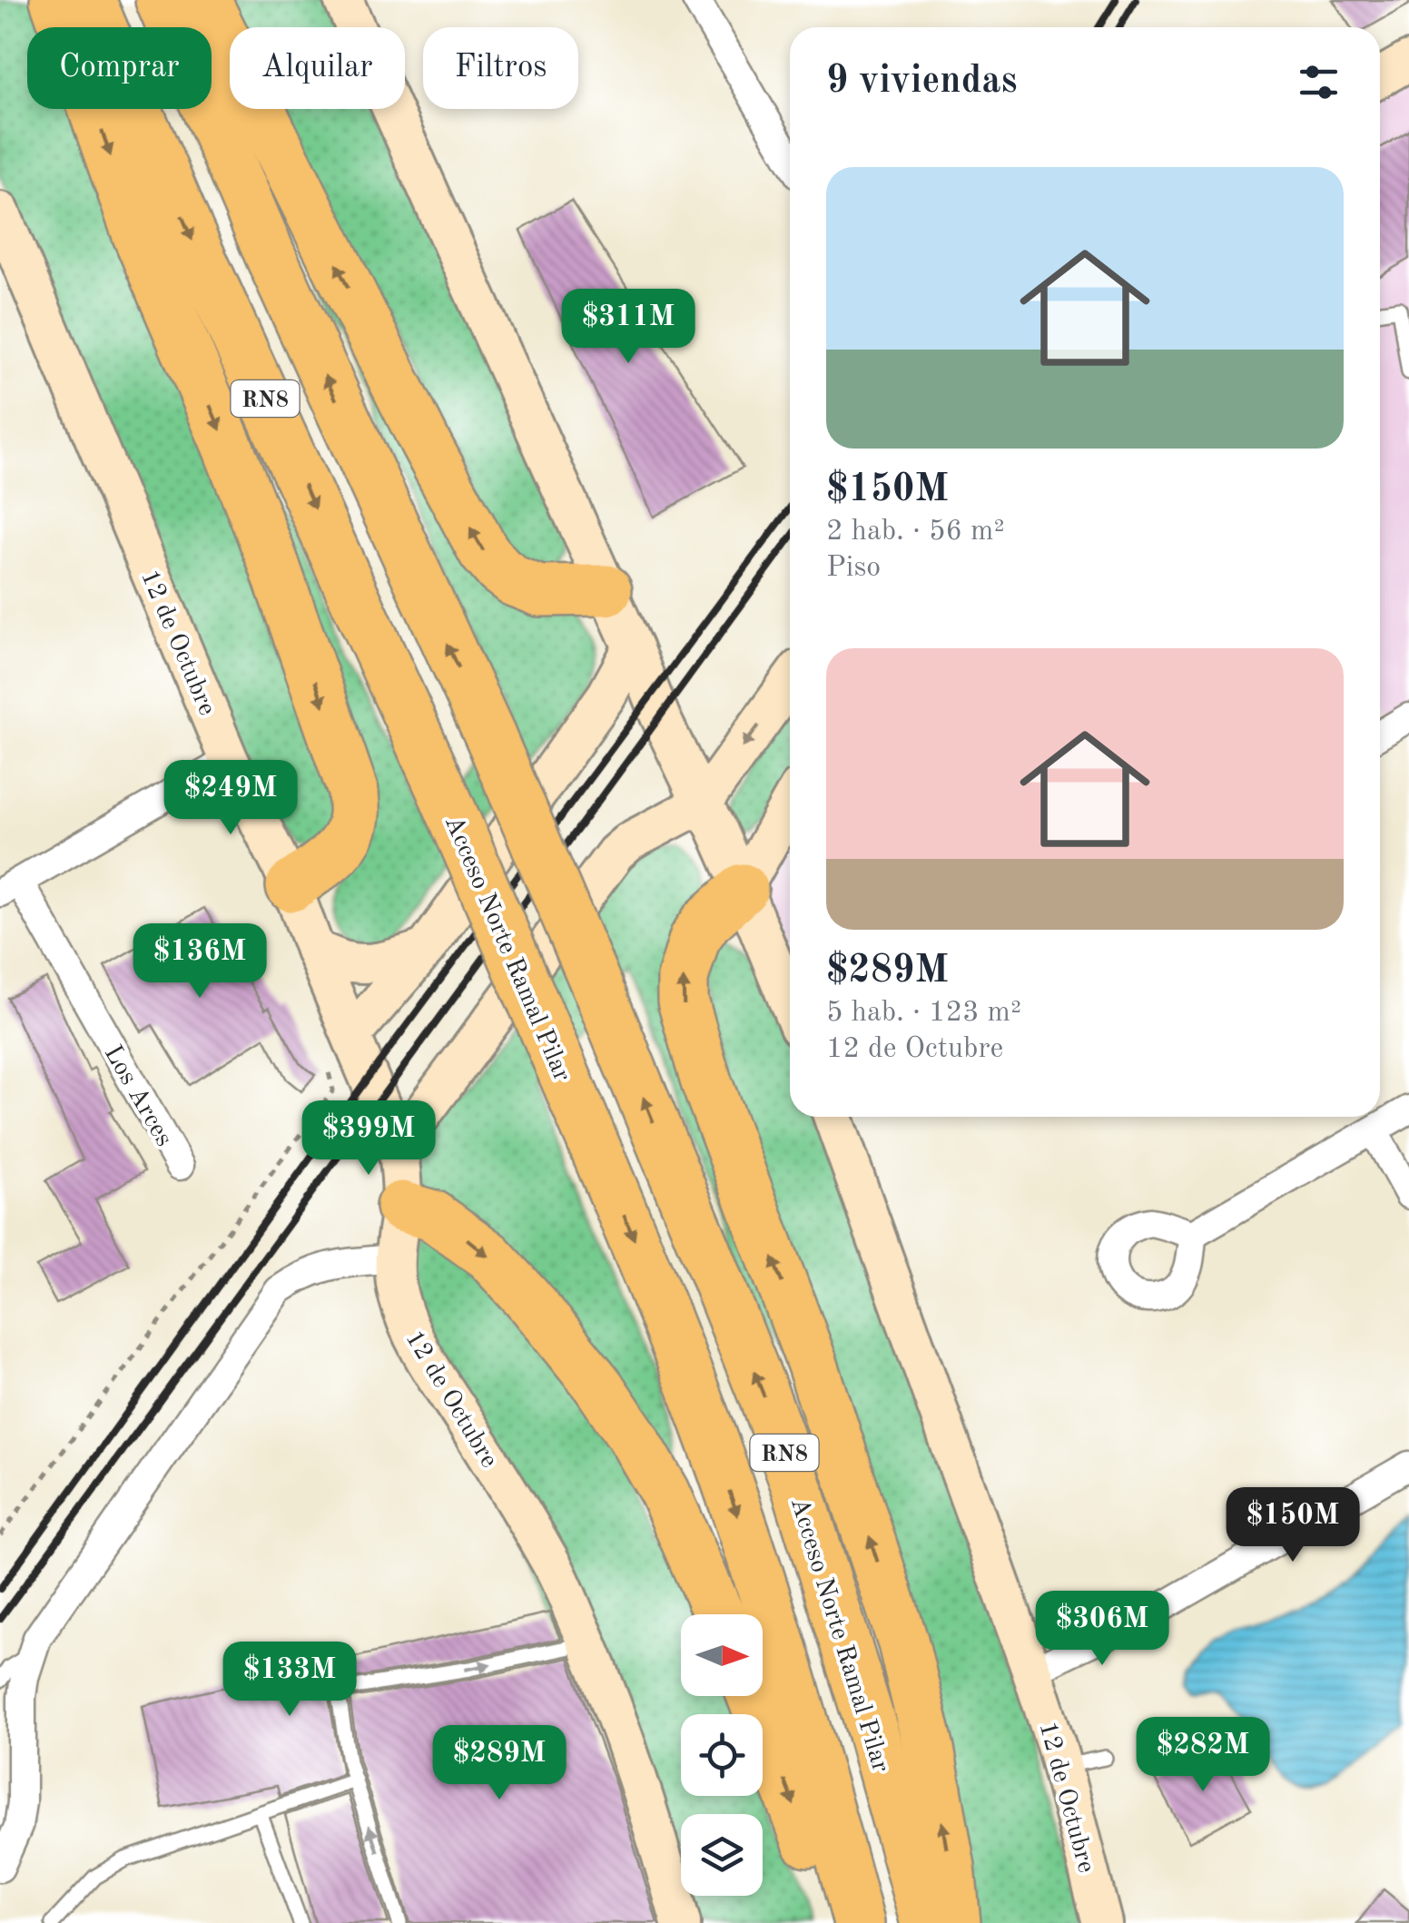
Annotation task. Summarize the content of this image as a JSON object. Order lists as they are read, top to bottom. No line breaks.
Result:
{"streets":{"highway":["RN8","Acceso Norte Ramal Pilar"],"street":["12 de Octubre","Los Arces"]},"north":"right","page":{"chip":["Comprar","Alquilar","Filtros"],"heading":"9 viviendas","list":[{"name":"$150M","note":"2 hab. · 56 m² · Piso"},{"name":"$289M","note":"5 hab. · 123 m² · 12 de Octubre"}],"price":["$311M","$249M","$136M","$399M","$150M","$306M","$133M","$282M","$289M"]}}
